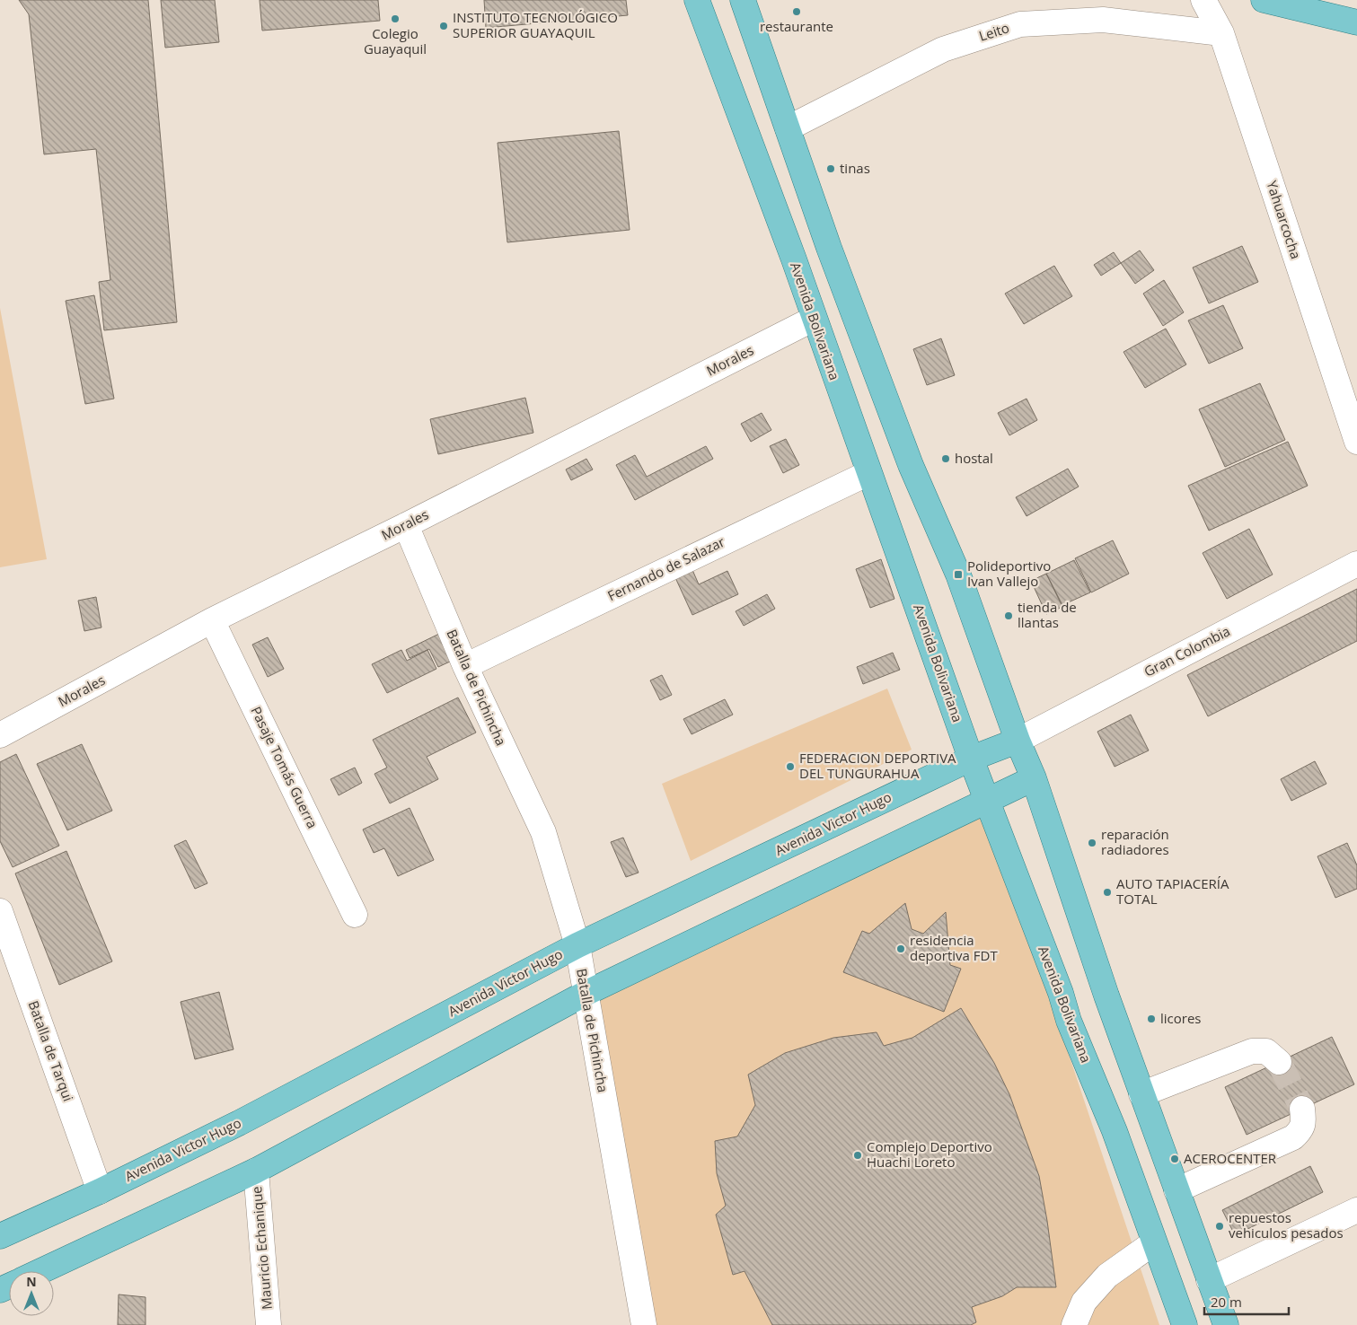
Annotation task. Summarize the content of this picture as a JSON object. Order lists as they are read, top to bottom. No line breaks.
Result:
{"streets":{"main road":["Avenida Bolivariana","Avenida Victor Hugo"],"street":["Leito","Yahuarcocha","Morales","Fernando de Salazar","Gran Colombia","Batalla de Pichincha","Pasaje Tomás Guerra","Batalla de Tarqui","Mauricio Echanique"]},"crossings":[["Leito","Yahuarcocha"],["Avenida Bolivariana","Morales"],["Avenida Bolivariana","Fernando de Salazar"],["Avenida Bolivariana","Avenida Victor Hugo"],["Morales","Batalla de Pichincha"],["Morales","Pasaje Tomás Guerra"],["Fernando de Salazar","Batalla de Pichincha"],["Gran Colombia","Avenida Victor Hugo"],["Batalla de Pichincha","Avenida Victor Hugo"],["Avenida Victor Hugo","Batalla de Tarqui"]],"places":{"other":["restaurante","Colegio Guayaquil","INSTITUTO TECNOLÓGICO SUPERIOR GUAYAQUIL","tinas","hostal","tienda de llantas","FEDERACION DEPORTIVA DEL TUNGURAHUA","reparación radiadores","AUTO TAPIACERÍA TOTAL","residencia deportiva FDT","licores","Complejo Deportivo Huachi Loreto","ACEROCENTER","repuestos vehiculos pesados"],"transit":["Polideportivo Ivan Vallejo"]},"scale_bar":"20 m","north":"top"}
